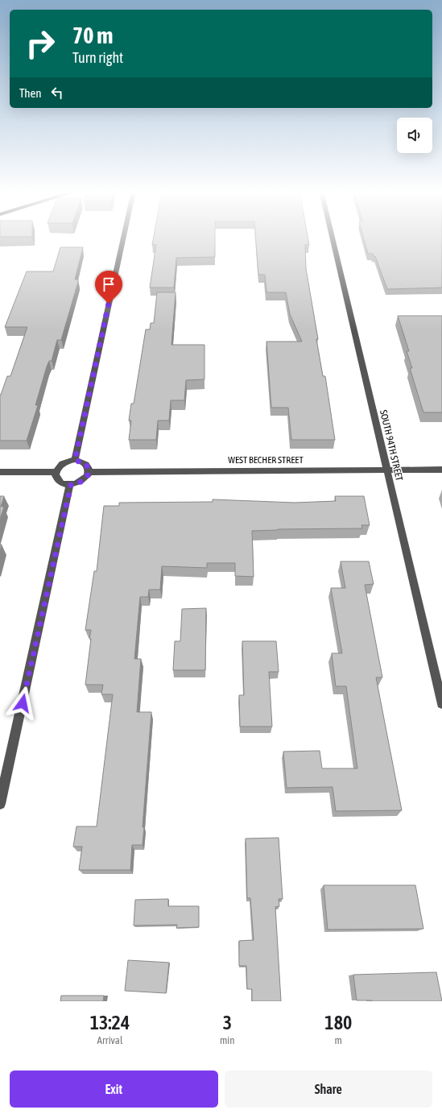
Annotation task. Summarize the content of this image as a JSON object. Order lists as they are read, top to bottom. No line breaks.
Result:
{"streets":{"street":["SOUTH 94TH STREET","WEST BECHER STREET"]},"crossings":[["SOUTH 94TH STREET","WEST BECHER STREET"]],"page":{"turn":["70 m","Turn right"],"then":"Then","eta":["13:24","Arrival","3","min","180","m"],"buttons":["Exit","Share"]}}
